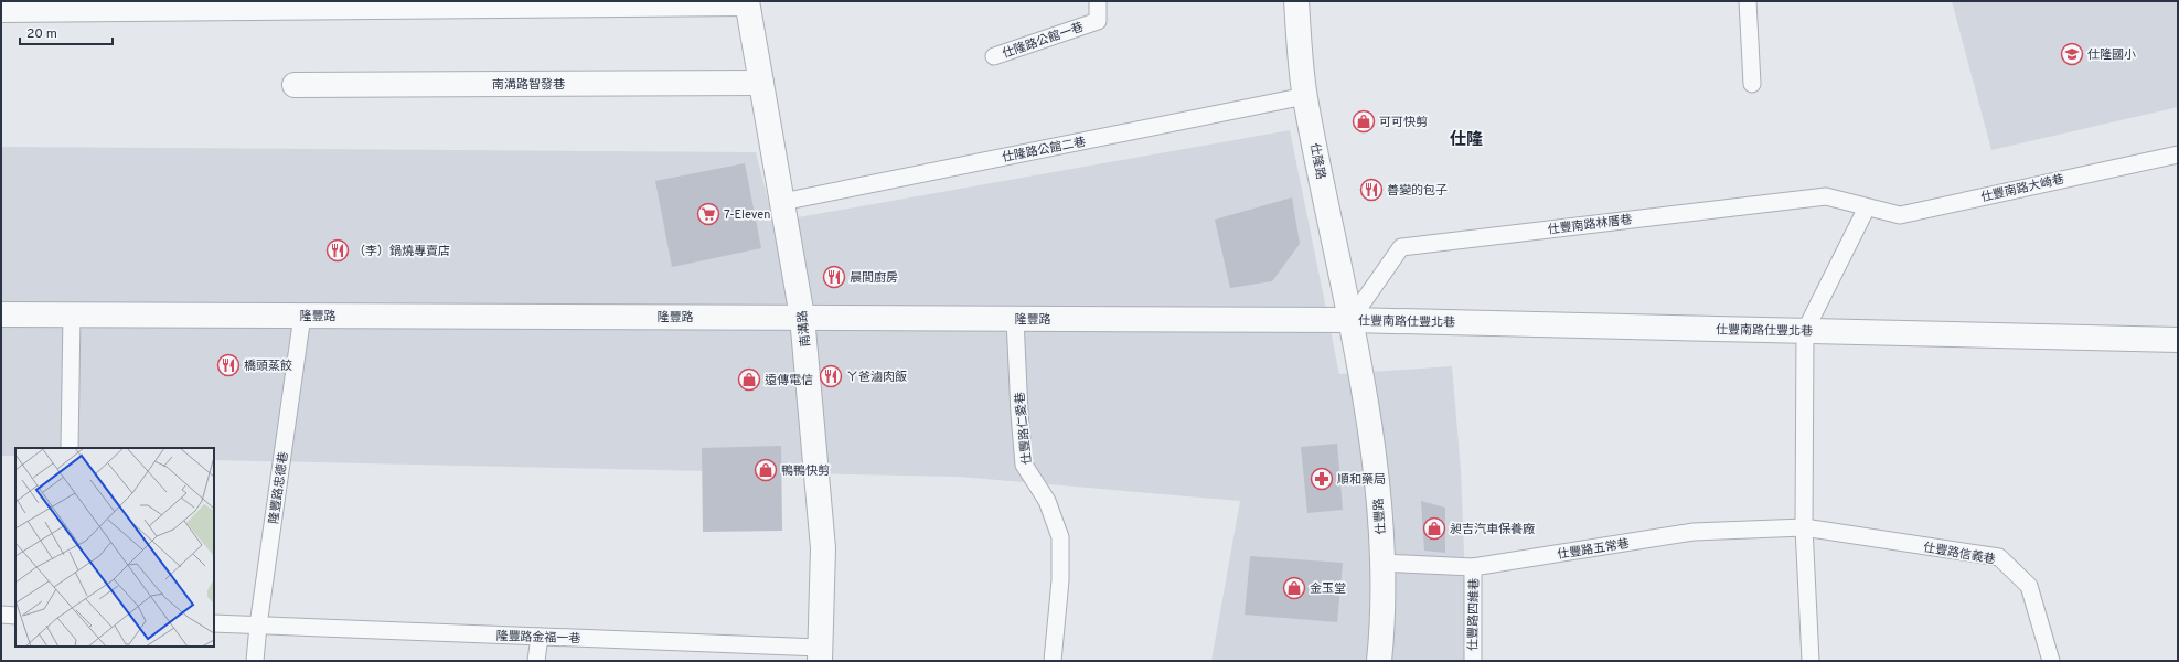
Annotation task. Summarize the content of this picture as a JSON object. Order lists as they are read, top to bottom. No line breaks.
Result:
{"streets":{"street":["南溝路智發巷","仕隆路","隆豐路","仕豐南路仕豐北巷","南溝路","仕豐路"],"lane":["仕隆路公館一巷","仕隆路公館二巷","仕豐南路大崎巷","仕豐南路林厝巷","仕豐路仁愛巷","隆豐路忠德巷","仕豐路五常巷","仕豐路信義巷","仕豐路四維巷","隆豐路金福一巷"]},"crossings":[["南溝路智發巷","南溝路"],["仕隆路公館二巷","仕隆路"],["仕隆路公館二巷","南溝路"],["仕隆路","仕豐南路林厝巷"],["仕隆路","隆豐路"],["仕隆路","仕豐南路仕豐北巷"],["仕隆路","仕豐路"],["仕豐南路大崎巷","仕豐南路林厝巷"],["仕豐南路林厝巷","隆豐路"],["仕豐南路林厝巷","仕豐南路仕豐北巷"],["仕豐南路林厝巷","仕豐路"],["隆豐路","仕豐南路仕豐北巷"],["隆豐路","南溝路"],["隆豐路","仕豐路仁愛巷"],["隆豐路","隆豐路忠德巷"],["隆豐路","仕豐路"],["仕豐南路仕豐北巷","仕豐路"],["南溝路","隆豐路金福一巷"],["隆豐路忠德巷","隆豐路金福一巷"],["仕豐路","仕豐路五常巷"],["仕豐路五常巷","仕豐路信義巷"],["仕豐路五常巷","仕豐路四維巷"]],"districts":["仕隆"],"places":{"school or university":["仕隆國小"],"shop":["可可快剪","遠傳電信","鴨鴨快剪","昶吉汽車保養廠","金玉堂"],"restaurant":["善變的包子","（李）鍋燒專賣店","晨間廚房","橋頭蒸餃","ㄚ爸滷肉飯"],"supermarket":["7-Eleven"],"pharmacy":["順和藥局"]},"scale_bar":"20 m"}
